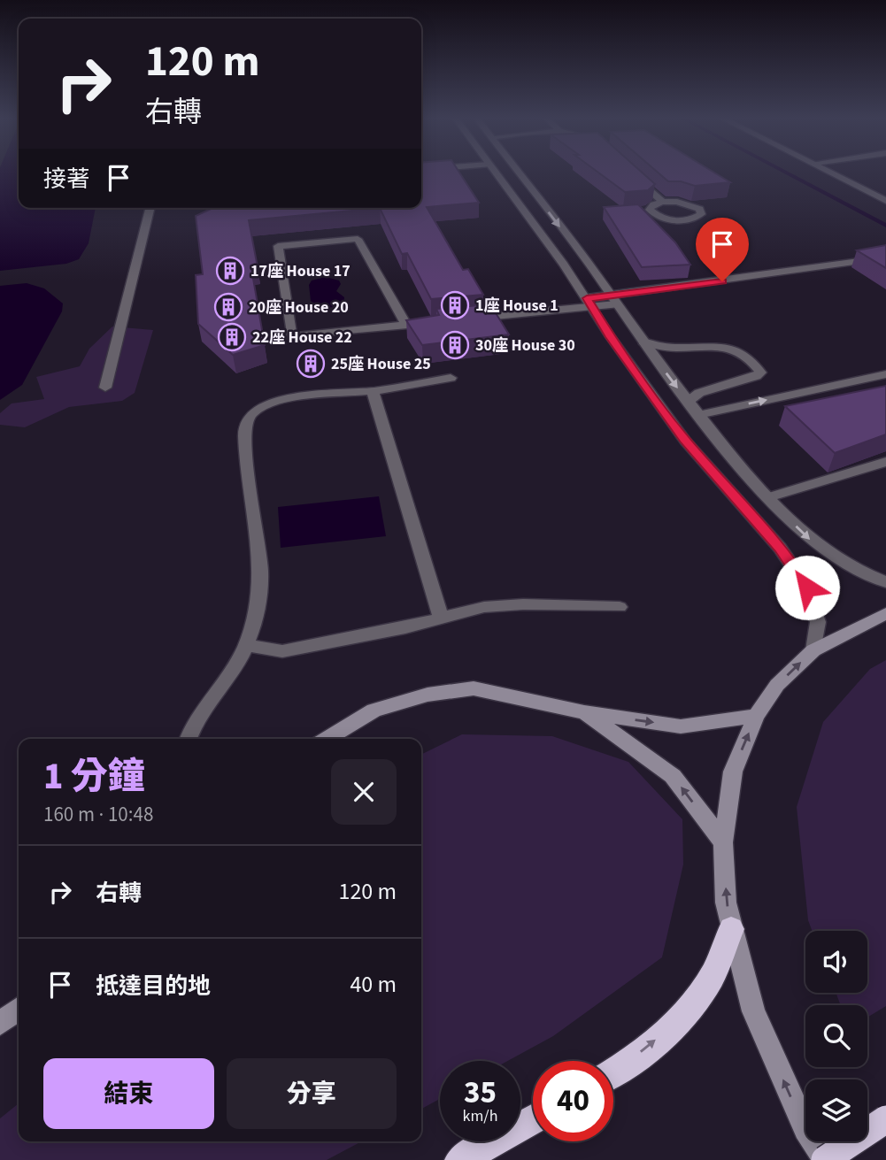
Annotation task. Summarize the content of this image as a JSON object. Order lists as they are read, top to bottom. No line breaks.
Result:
{"places":{"building":["17座 House 17","1座 House 1","20座 House 20","22座 House 22","30座 House 30","25座 House 25"]},"page":{"turn":["120 m","右轉"],"then":"接著","heading":["1 分鐘","160 m · 10:48"],"list":[{"name":"右轉","value":"120 m"},{"name":"抵達目的地","value":"40 m"}],"buttons":["結束","分享"],"speed":"35 km/h","limit":"40"}}
